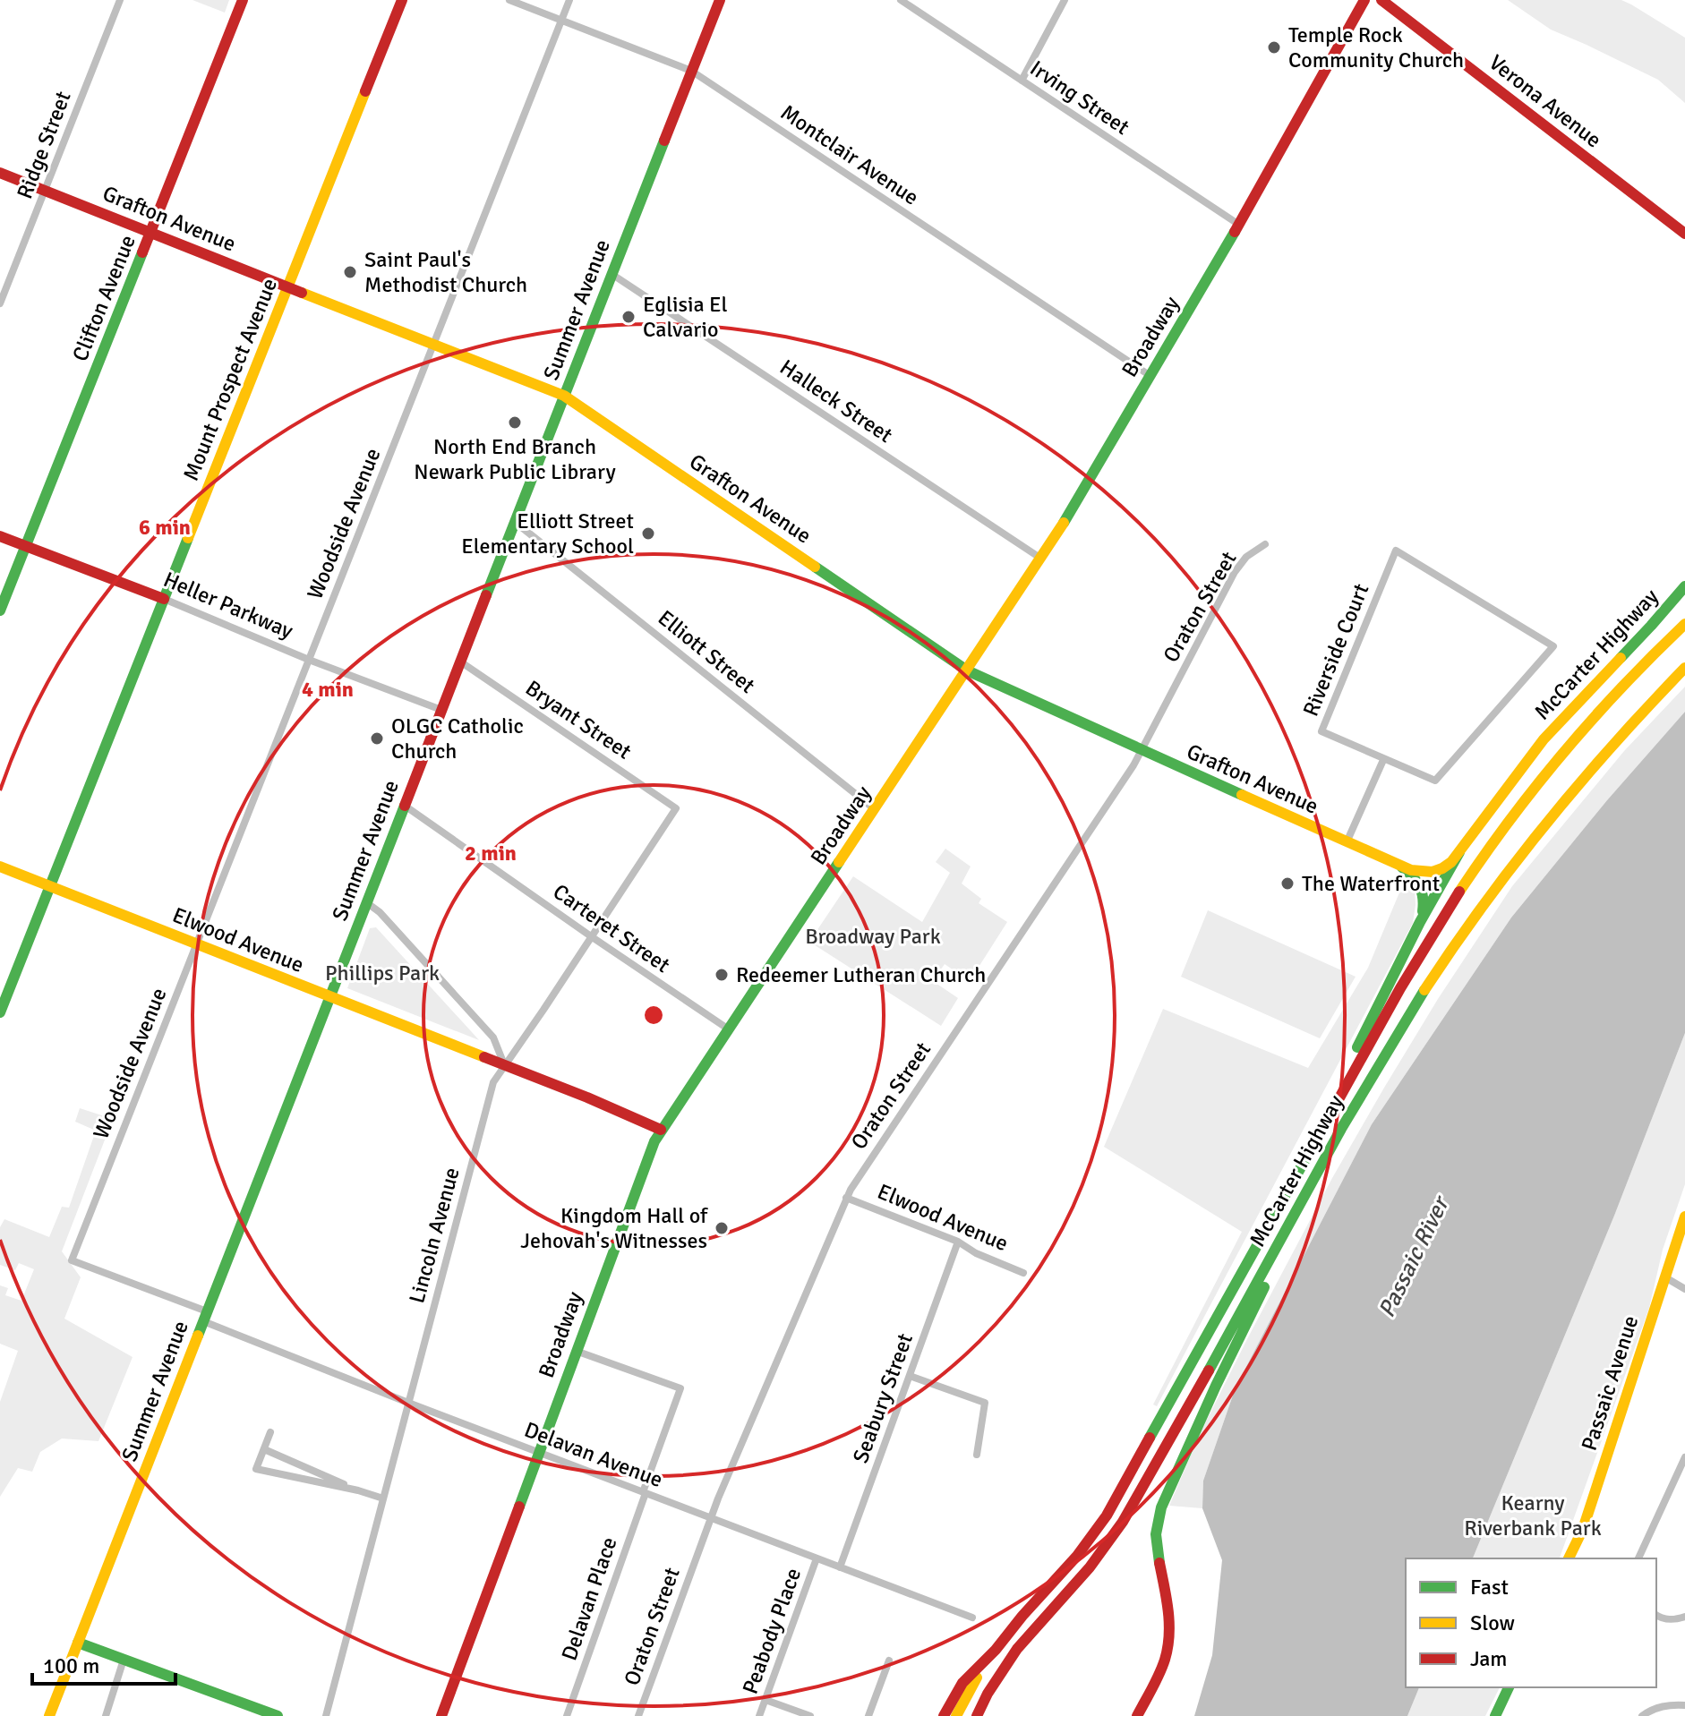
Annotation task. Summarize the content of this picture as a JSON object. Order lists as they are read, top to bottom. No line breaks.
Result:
{"streets":{"main road":["Verona Avenue","Grafton Avenue","Clifton Avenue","Summer Avenue","Broadway","Mount Prospect Avenue","Heller Parkway","McCarter Highway","Elwood Avenue","Passaic Avenue"],"street":["Irving Street","Ridge Street","Montclair Avenue","Halleck Street","Woodside Avenue","Oraton Street","Riverside Court","Elliott Street","Bryant Street","Carteret Street","Lincoln Avenue","Seabury Street","Delavan Avenue","Delavan Place","Peabody Place"]},"crossings":[["Irving Street","Broadway"],["Ridge Street","Grafton Avenue"],["Montclair Avenue","Summer Avenue"],["Montclair Avenue","Broadway"],["Montclair Avenue","Woodside Avenue"],["Grafton Avenue","Clifton Avenue"],["Grafton Avenue","Summer Avenue"],["Grafton Avenue","Broadway"],["Grafton Avenue","Mount Prospect Avenue"],["Grafton Avenue","Woodside Avenue"],["Grafton Avenue","Oraton Street"],["Grafton Avenue","McCarter Highway"],["Clifton Avenue","Heller Parkway"],["Summer Avenue","Halleck Street"],["Summer Avenue","Heller Parkway"],["Summer Avenue","Elliott Street"],["Summer Avenue","Bryant Street"],["Summer Avenue","Carteret Street"],["Summer Avenue","Elwood Avenue"],["Summer Avenue","Delavan Avenue"],["Broadway","Halleck Street"],["Broadway","Elliott Street"],["Broadway","Carteret Street"],["Broadway","Elwood Avenue"],["Broadway","Delavan Avenue"],["Broadway","Delavan Place"],["Mount Prospect Avenue","Heller Parkway"],["Mount Prospect Avenue","Elwood Avenue"],["Woodside Avenue","Heller Parkway"],["Woodside Avenue","Elwood Avenue"],["Woodside Avenue","Delavan Avenue"],["Oraton Street","Elwood Avenue"],["Oraton Street","Delavan Avenue"],["Bryant Street","Lincoln Avenue"],["Carteret Street","Lincoln Avenue"],["Elwood Avenue","Lincoln Avenue"],["Elwood Avenue","Seabury Street"],["Lincoln Avenue","Delavan Avenue"],["Seabury Street","Delavan Avenue"],["Delavan Avenue","Delavan Place"],["Delavan Avenue","Peabody Place"]],"water":["Passaic River"],"parks":["Broadway Park","Phillips Park","Kearny Riverbank Park"],"places":["Temple Rock Community Church","Saint Paul's Methodist Church","Eglisia El Calvario","North End Branch Newark Public Library","Elliott Street Elementary School","OLGC Catholic Church","The Waterfront","Redeemer Lutheran Church","Kingdom Hall of Jehovah's Witnesses"],"legend":["Fast","Slow","Jam"],"scale_bar":"100 m","rings":["6 min","4 min","2 min"]}
